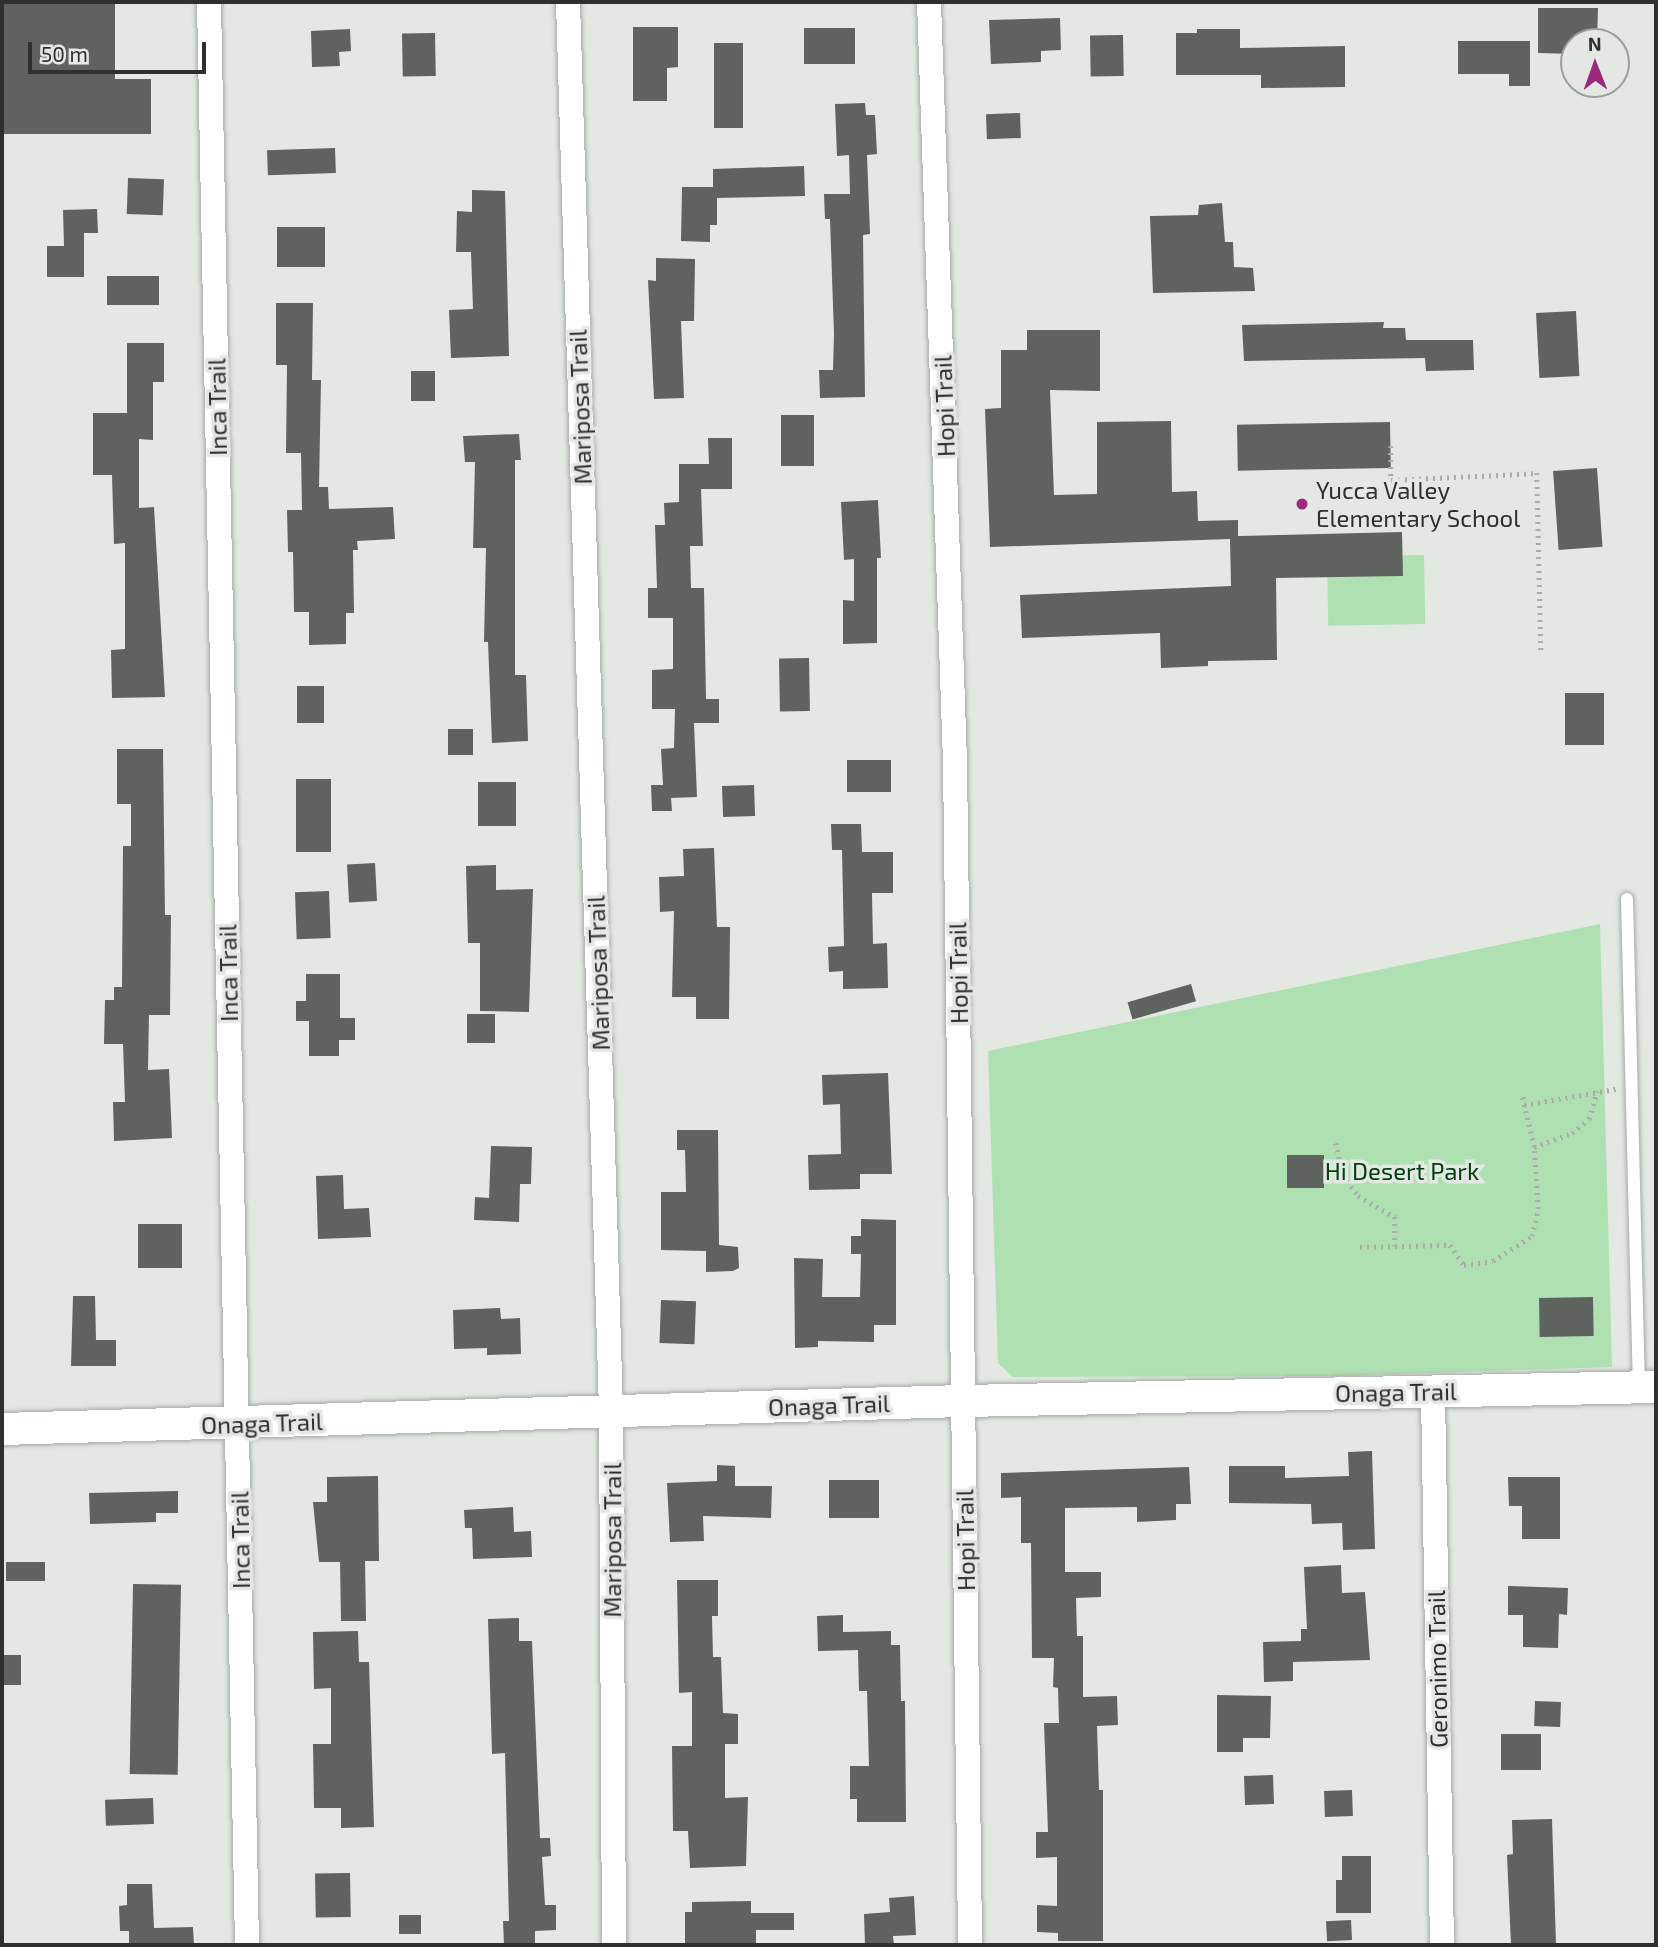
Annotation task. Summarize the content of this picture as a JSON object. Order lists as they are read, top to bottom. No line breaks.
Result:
{"streets":{"street":["Hopi Trail","Inca Trail","Mariposa Trail","Onaga Trail","Geronimo Trail"]},"crossings":[["Hopi Trail","Onaga Trail"],["Inca Trail","Onaga Trail"],["Mariposa Trail","Onaga Trail"],["Onaga Trail","Geronimo Trail"]],"parks":["Hi Desert Park"],"places":["Yucca Valley Elementary School"],"scale_bar":"50 m","north":"top"}
